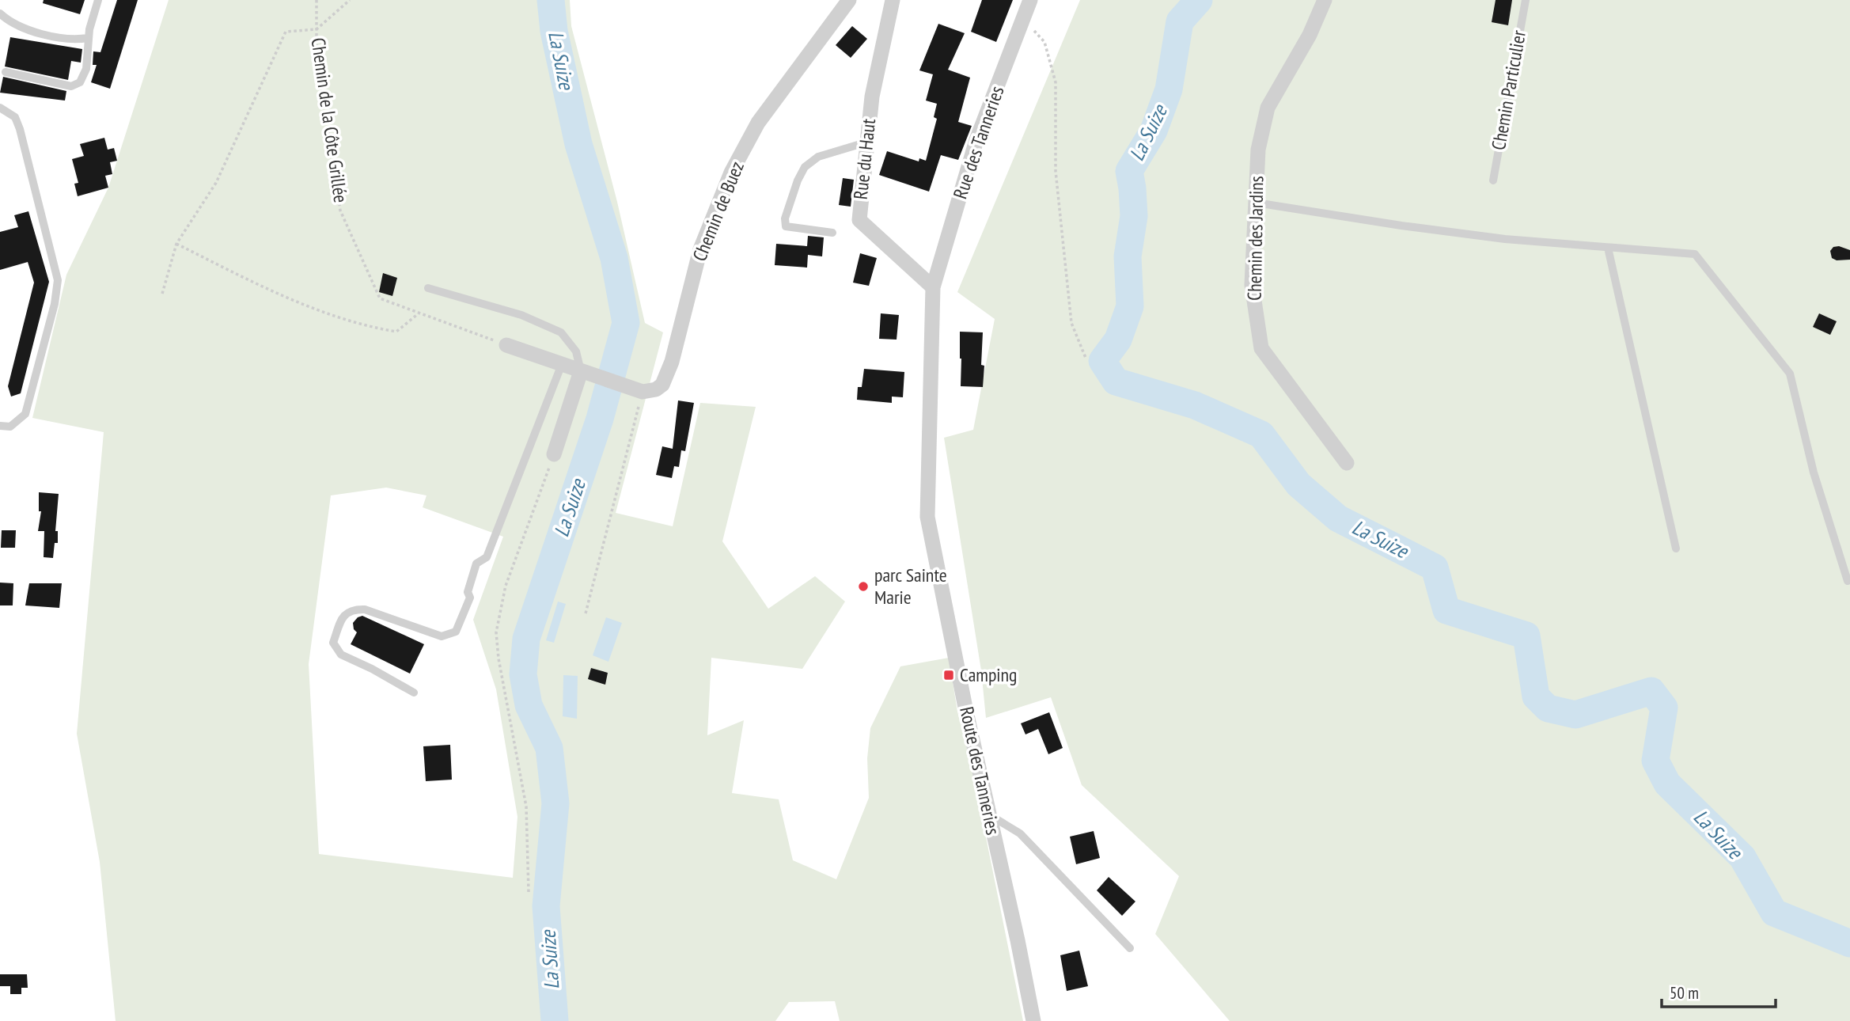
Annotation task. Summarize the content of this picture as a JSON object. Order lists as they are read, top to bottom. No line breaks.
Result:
{"streets":{"street":["Rue des Tanneries","Rue du Haut","Chemin de Buez","Chemin des Jardins","Route des Tanneries"],"lane":["Chemin Particulier"],"path":["Chemin de la Côte Grillée"]},"crossings":[["Rue des Tanneries","Rue du Haut"],["Rue des Tanneries","Route des Tanneries"],["Rue du Haut","Route des Tanneries"]],"water":["La Suize"],"places":{"other":["parc Sainte Marie"],"transit":["Camping"]},"scale_bar":"50 m"}
